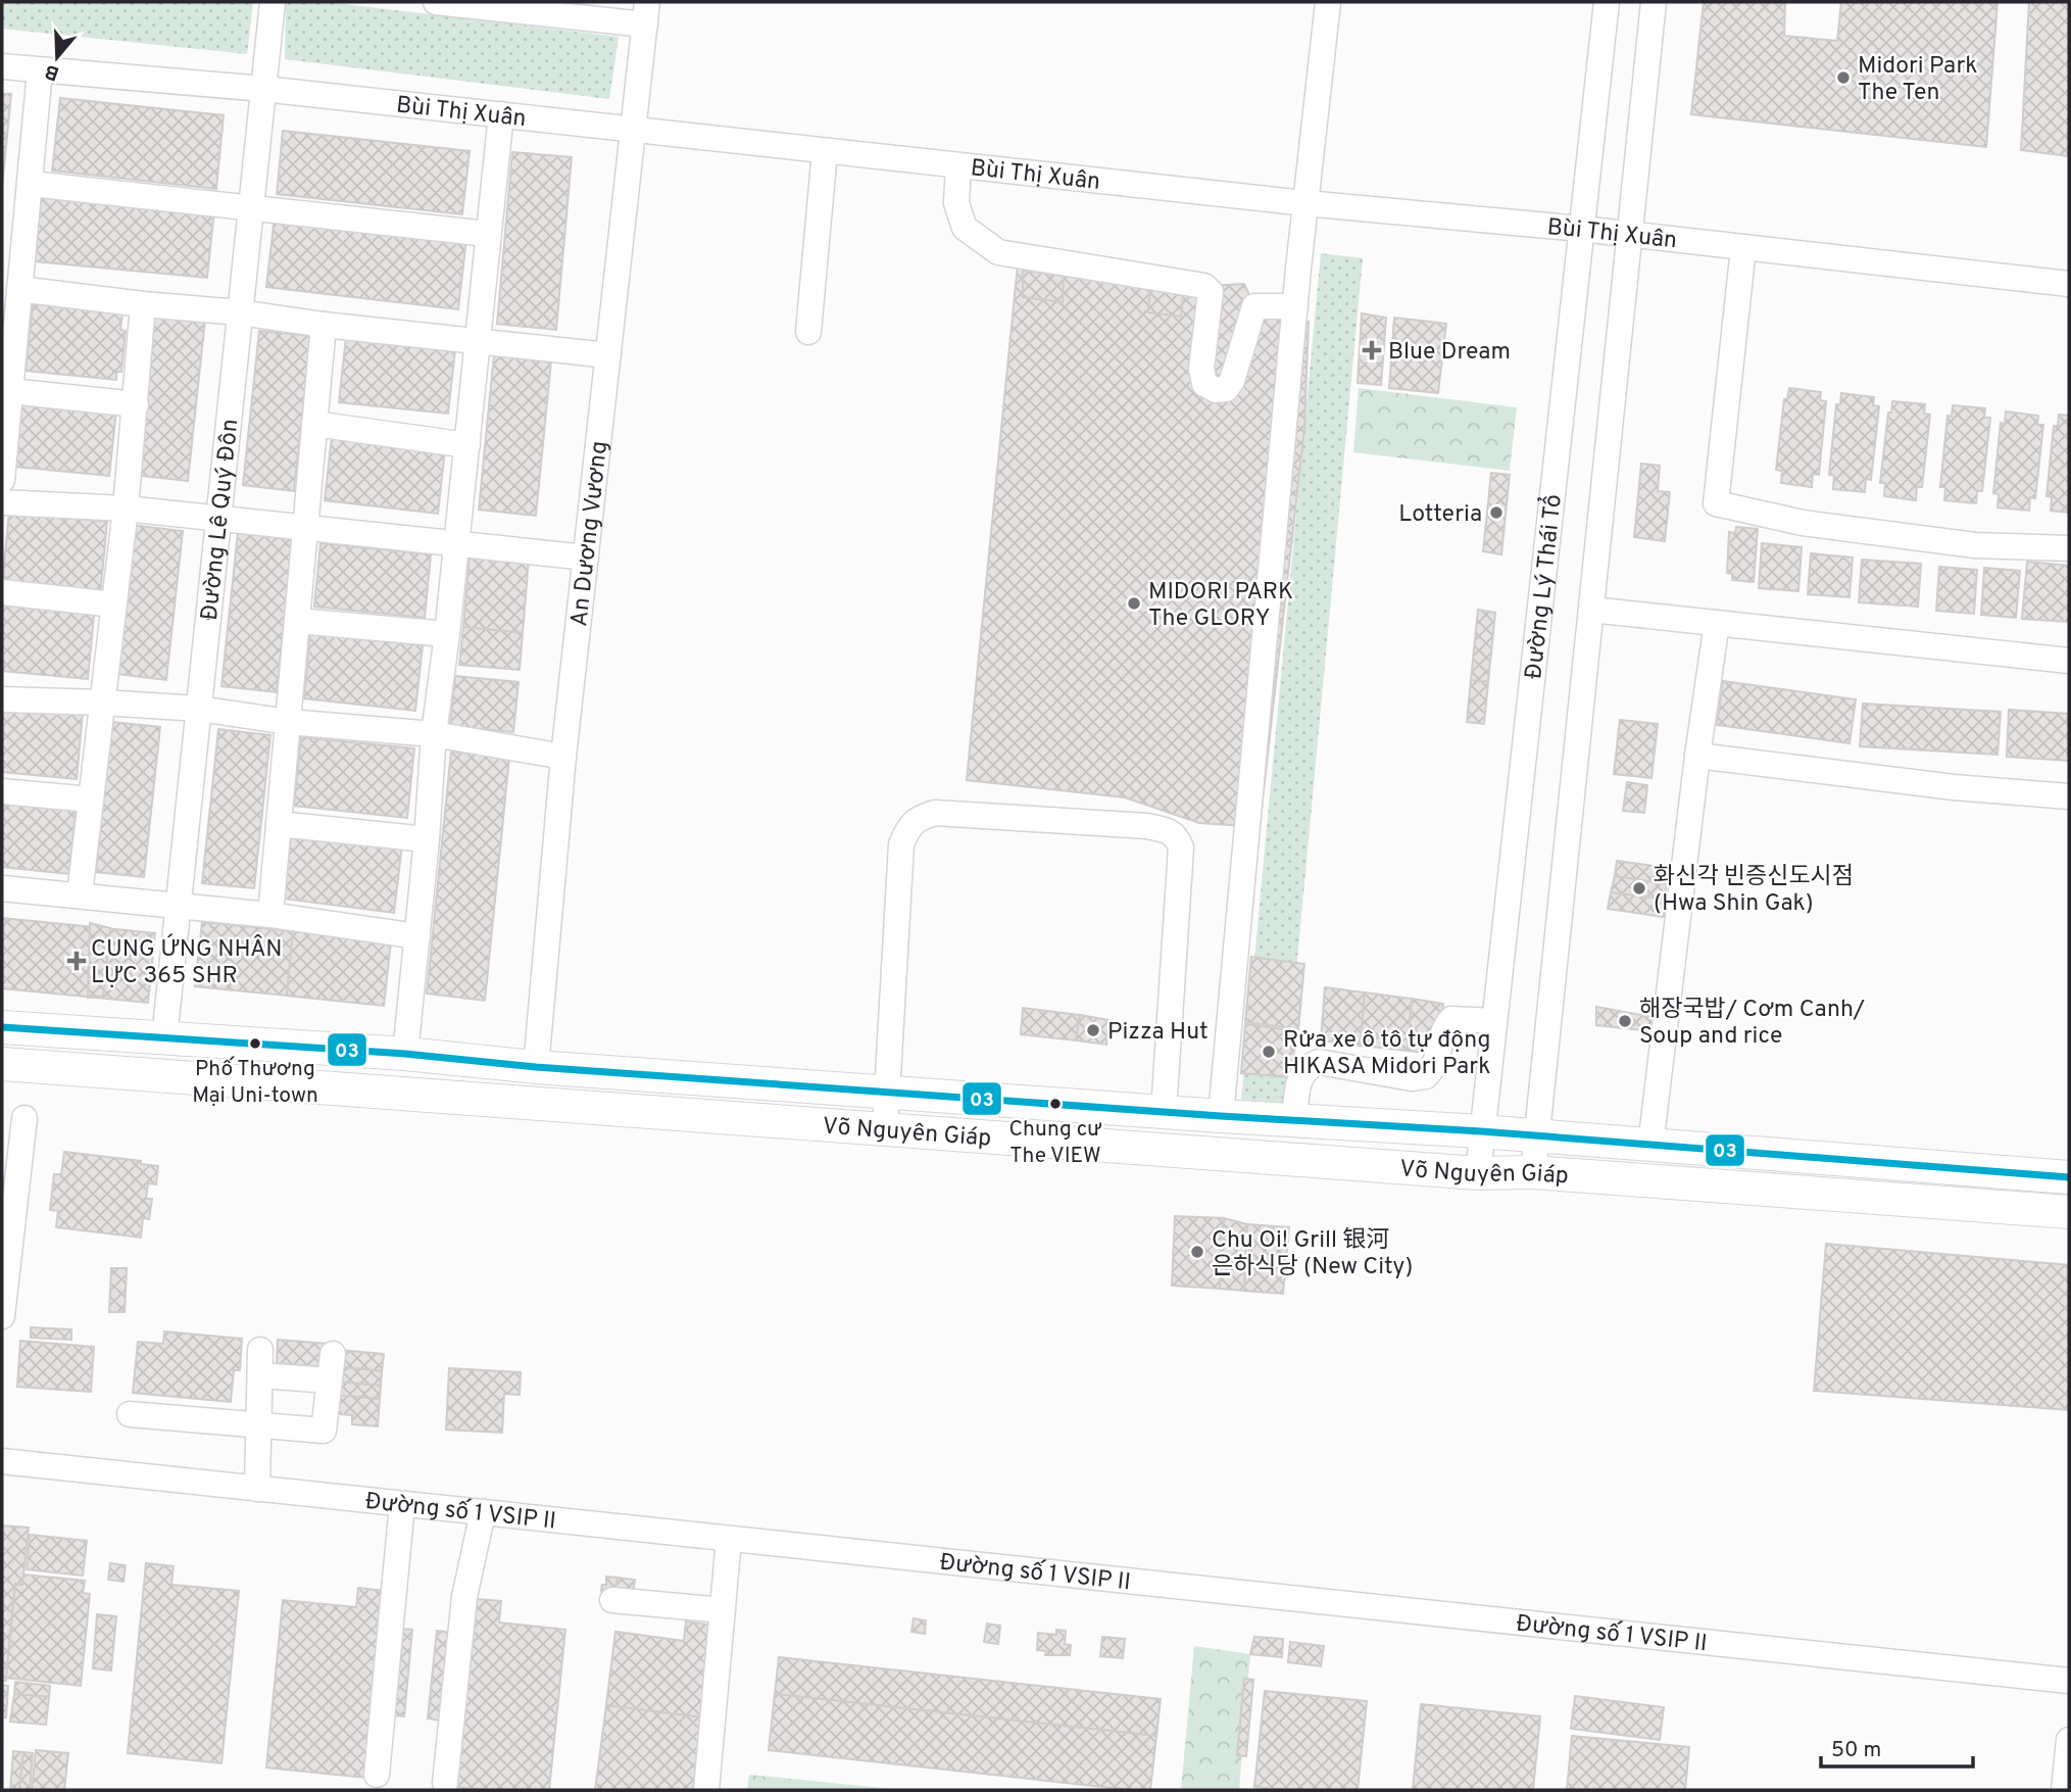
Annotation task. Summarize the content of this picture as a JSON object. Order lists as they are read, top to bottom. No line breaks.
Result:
{"streets":{"main road":["Võ Nguyên Giáp"],"street":["Bùi Thị Xuân","Đường Lê Quý Đôn","An Dương Vương","Đường Lý Thái Tổ","Đường số 1 VSIP II"]},"crossings":[["Bùi Thị Xuân","Đường Lê Quý Đôn"],["Bùi Thị Xuân","An Dương Vương"],["Bùi Thị Xuân","Đường Lý Thái Tổ"],["Đường Lê Quý Đôn","Võ Nguyên Giáp"],["An Dương Vương","Võ Nguyên Giáp"],["Đường Lý Thái Tổ","Võ Nguyên Giáp"]],"places":{"other":["Midori Park The Ten","Lotteria","MIDORI PARK The GLORY","화신각 빈증신도시점 (Hwa Shin Gak)","해장국밥/ Cơm Canh/ Soup and rice","Pizza Hut","Phố Thương Mại Uni-town","Rửa xe ô tô tự động HIKASA Midori Park","Chung cư The VIEW","Chu Oi! Grill 银河 은하식당 (New City)"],"health":["Blue Dream","CUNG ỨNG NHÂN LỰC 365 SHR"]},"lines":["transit line 03"],"scale_bar":"50 m","north":"bottom"}
